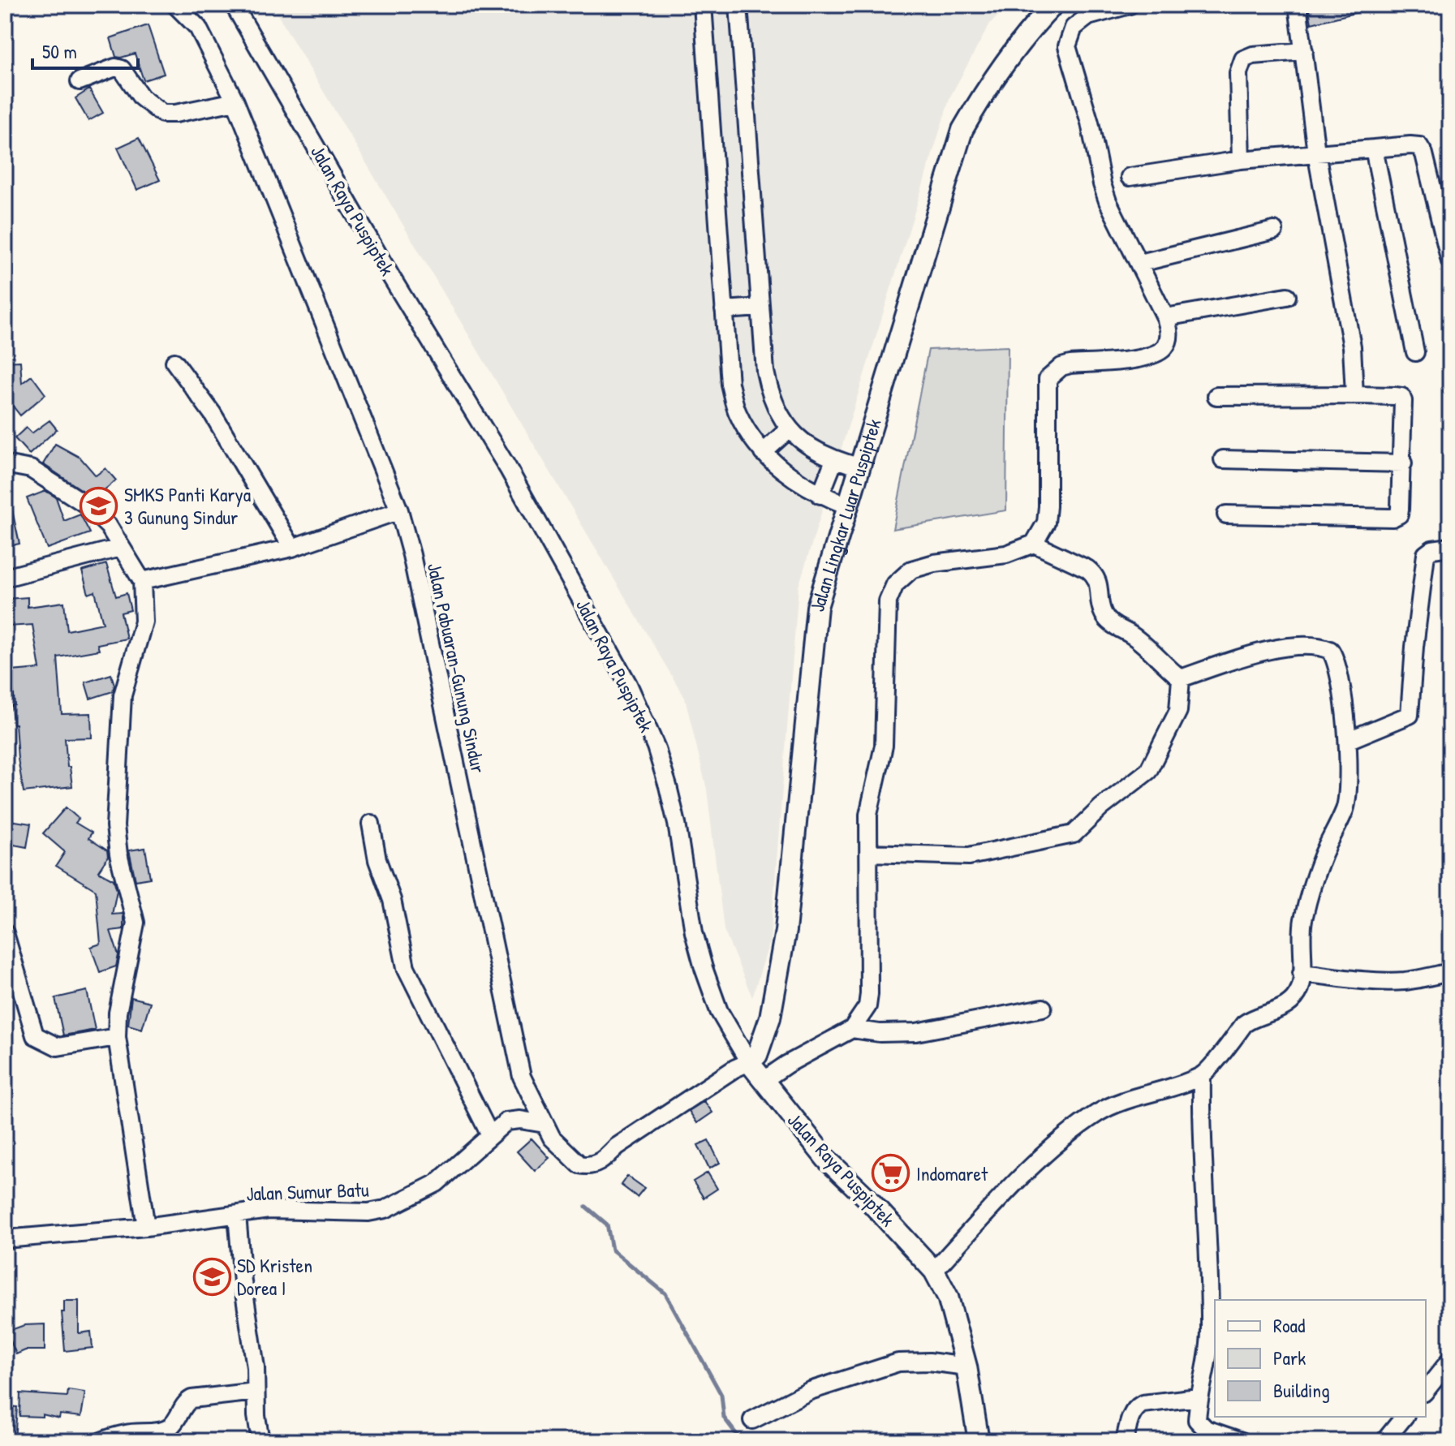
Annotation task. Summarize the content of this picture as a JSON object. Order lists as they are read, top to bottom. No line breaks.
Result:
{"streets":{"main road":["Jalan Raya Puspiptek","Jalan Lingkar Luar Puspiptek"],"street":["Jalan Pabuaran–Gunung Sindur","Jalan Sumur Batu"]},"crossings":[["Jalan Raya Puspiptek","Jalan Lingkar Luar Puspiptek"],["Jalan Raya Puspiptek","Jalan Pabuaran–Gunung Sindur"],["Jalan Lingkar Luar Puspiptek","Jalan Pabuaran–Gunung Sindur"],["Jalan Pabuaran–Gunung Sindur","Jalan Sumur Batu"]],"places":{"school or university":["SMKS Panti Karya 3 Gunung Sindur","SD Kristen Dorea I"],"supermarket":["Indomaret"]},"legend":["Road","Park","Building"],"scale_bar":"50 m"}
